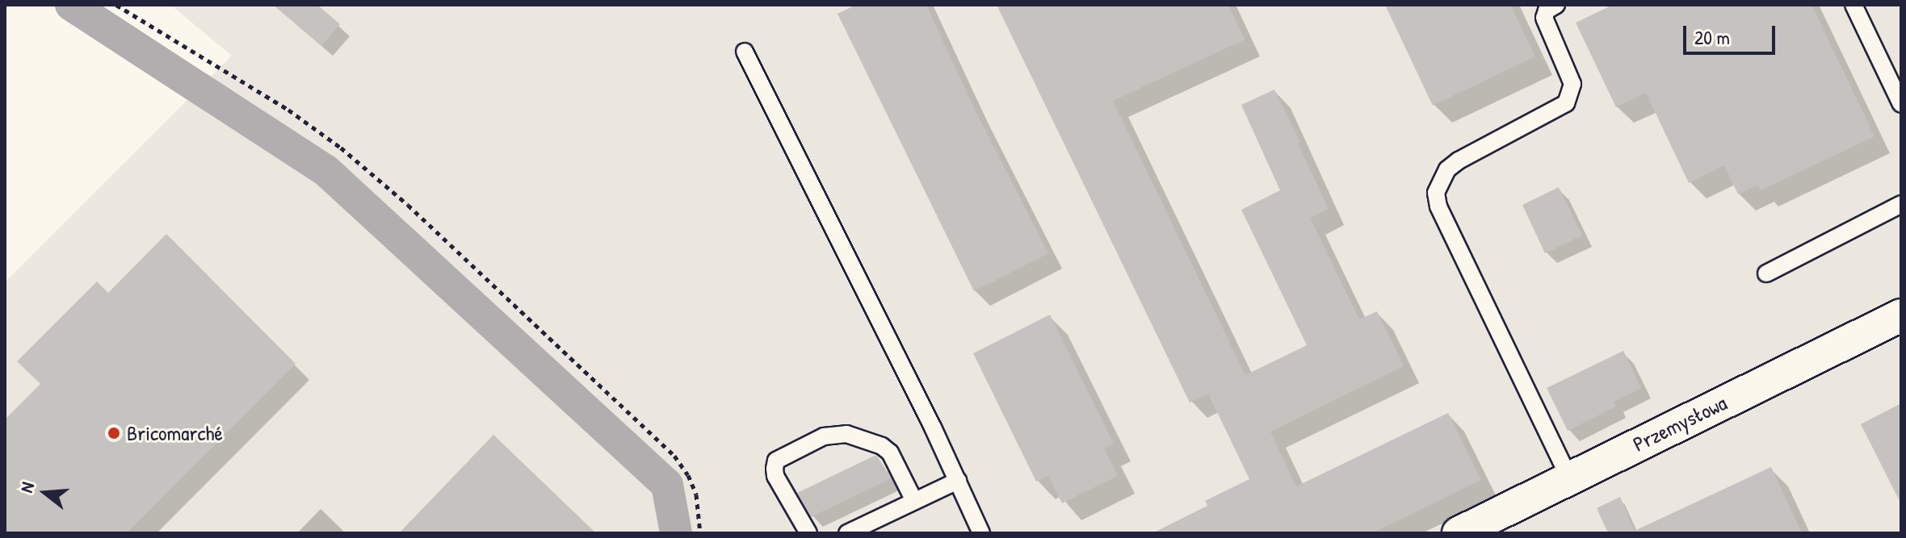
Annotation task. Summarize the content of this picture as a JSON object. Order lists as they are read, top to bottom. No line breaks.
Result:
{"streets":{"street":["Przemysłowa"]},"places":["Bricomarché"],"scale_bar":"20 m","north":"left"}
